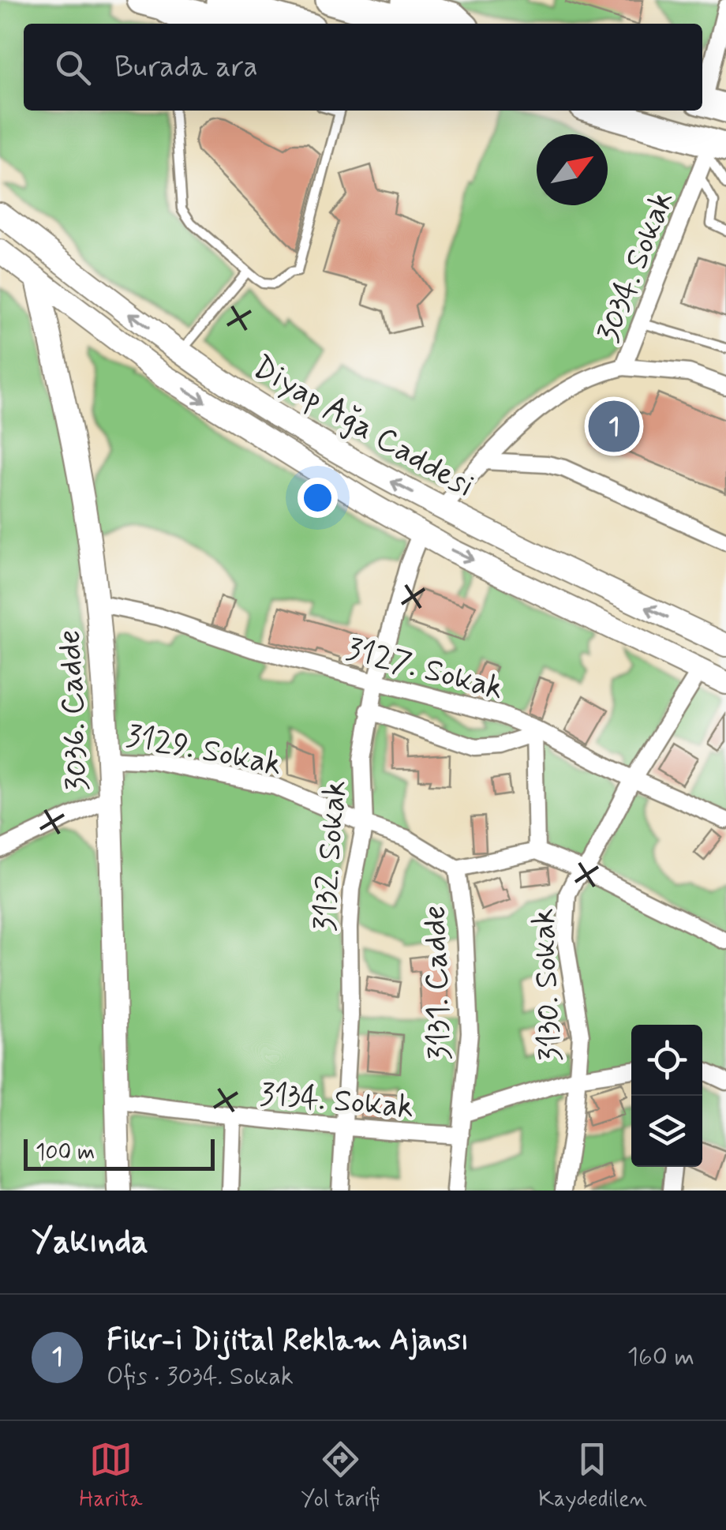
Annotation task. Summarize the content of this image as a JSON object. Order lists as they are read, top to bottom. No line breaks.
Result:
{"streets":{"main road":["Diyap Ağa Caddesi","3036. Cadde"],"street":["3034. Sokak","3127. Sokak","3129. Sokak","3132. Sokak","3131. Cadde","3130. Sokak","3134. Sokak"]},"crossings":[["3034. Sokak","Diyap Ağa Caddesi"],["Diyap Ağa Caddesi","3036. Cadde"],["Diyap Ağa Caddesi","3132. Sokak"],["Diyap Ağa Caddesi","3130. Sokak"],["3127. Sokak","3036. Cadde"],["3127. Sokak","3132. Sokak"],["3127. Sokak","3130. Sokak"],["3036. Cadde","3129. Sokak"],["3036. Cadde","3134. Sokak"],["3129. Sokak","3132. Sokak"],["3129. Sokak","3131. Cadde"],["3132. Sokak","3134. Sokak"],["3131. Cadde","3134. Sokak"]],"scale_bar":"100 m","north":"top right","page":{"search":"Burada ara","pins":"1","scale":"100 m","heading":"Yakında","list":[{"mark":"1","name":"Fikr-i Dijital Reklam Ajansı","note":"Ofis · 3034. Sokak","value":"160 m"}],"nav":["Harita","Yol tarifi","Kaydedilen"]}}
